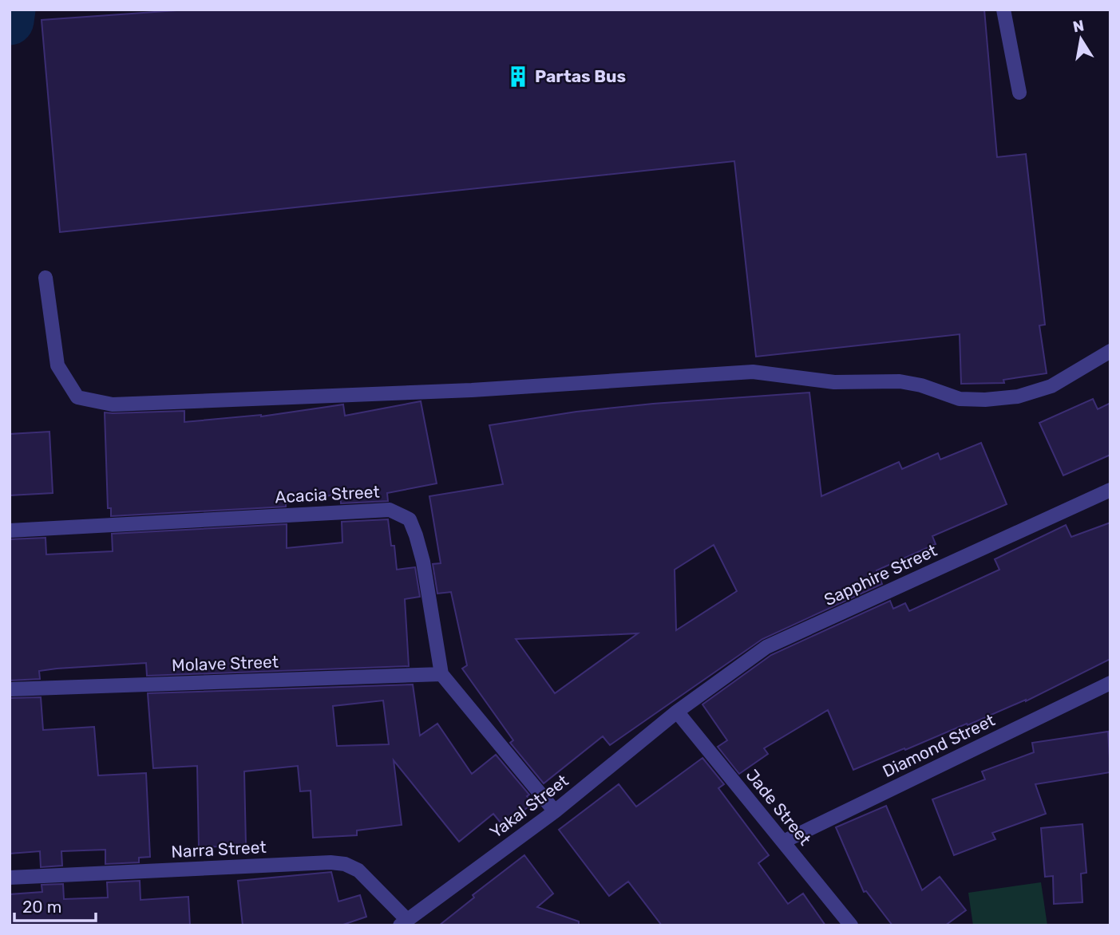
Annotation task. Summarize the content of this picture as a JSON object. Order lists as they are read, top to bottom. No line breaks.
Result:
{"streets":{"street":["Acacia Street","Sapphire Street","Molave Street","Diamond Street","Yakal Street","Jade Street","Narra Street"]},"crossings":[["Acacia Street","Molave Street"],["Sapphire Street","Yakal Street"],["Sapphire Street","Jade Street"],["Diamond Street","Jade Street"],["Yakal Street","Jade Street"],["Yakal Street","Narra Street"]],"places":{"building":["Partas Bus"]},"scale_bar":"20 m","north":"top"}
